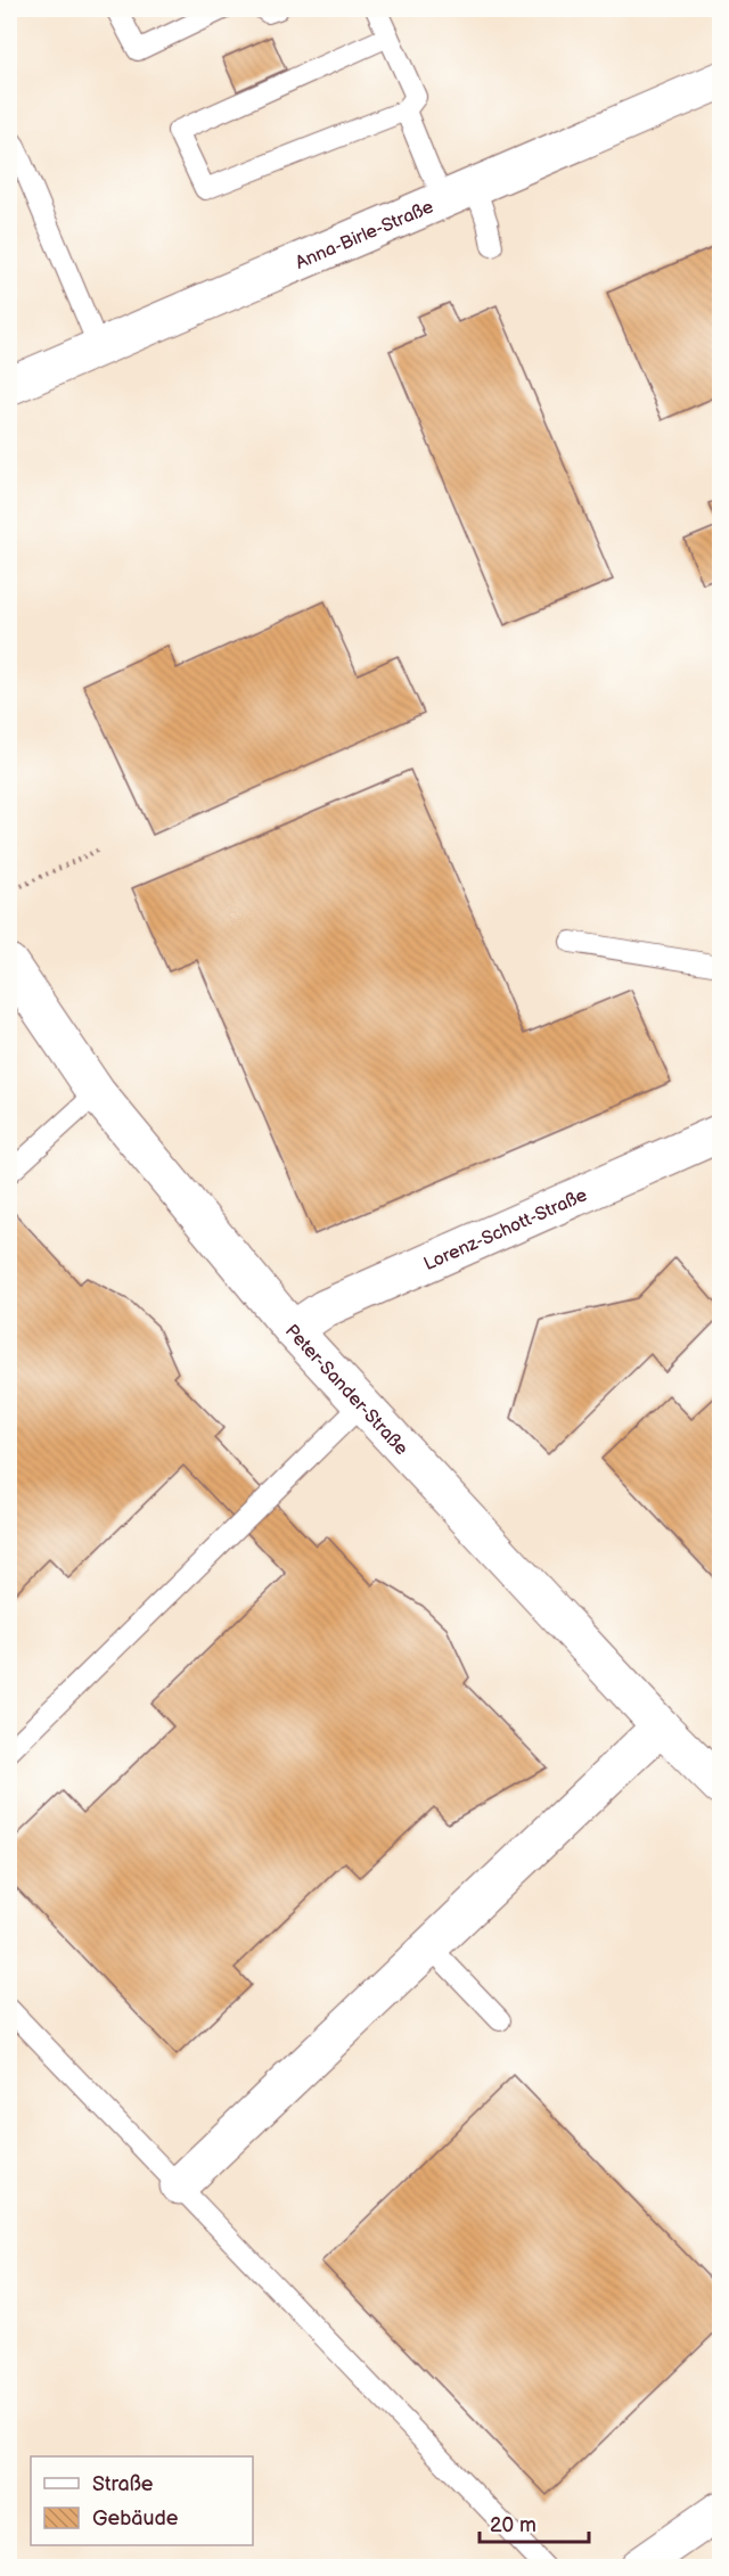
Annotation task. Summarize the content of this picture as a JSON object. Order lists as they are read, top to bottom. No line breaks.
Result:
{"streets":{"street":["Anna-Birle-Straße","Lorenz-Schott-Straße","Peter-Sander-Straße"]},"crossings":[["Lorenz-Schott-Straße","Peter-Sander-Straße"]],"legend":["Straße","Gebäude"],"scale_bar":"20 m"}
